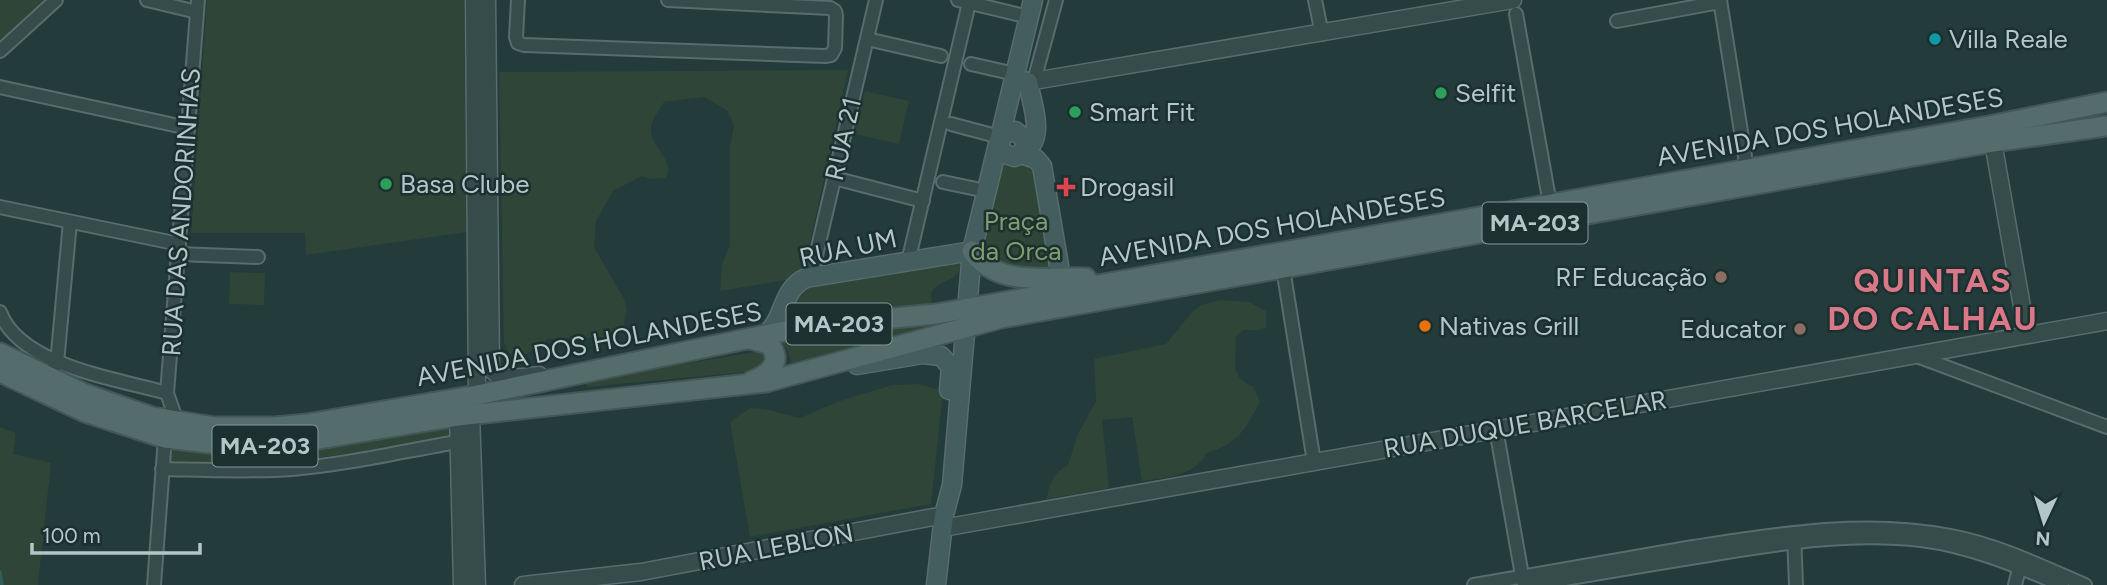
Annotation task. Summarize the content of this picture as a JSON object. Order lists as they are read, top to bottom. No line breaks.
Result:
{"streets":{"main road":["AVENIDA DOS HOLANDESES","MA-203","RUA UM"],"street":["RUA 21","RUA DAS ANDORINHAS","RUA DUQUE BARCELAR","RUA LEBLON"]},"crossings":[["AVENIDA DOS HOLANDESES","RUA DAS ANDORINHAS"],["AVENIDA DOS HOLANDESES","RUA UM"],["RUA 21","RUA UM"],["RUA DUQUE BARCELAR","RUA LEBLON"]],"districts":["QUINTAS DO CALHAU"],"parks":["Praça da Orca"],"places":{"other":["Villa Reale","Selfit","Smart Fit","Basa Clube","RF Educação","Nativas Grill","Educator"],"health":["Drogasil"]},"scale_bar":"100 m","north":"bottom"}
